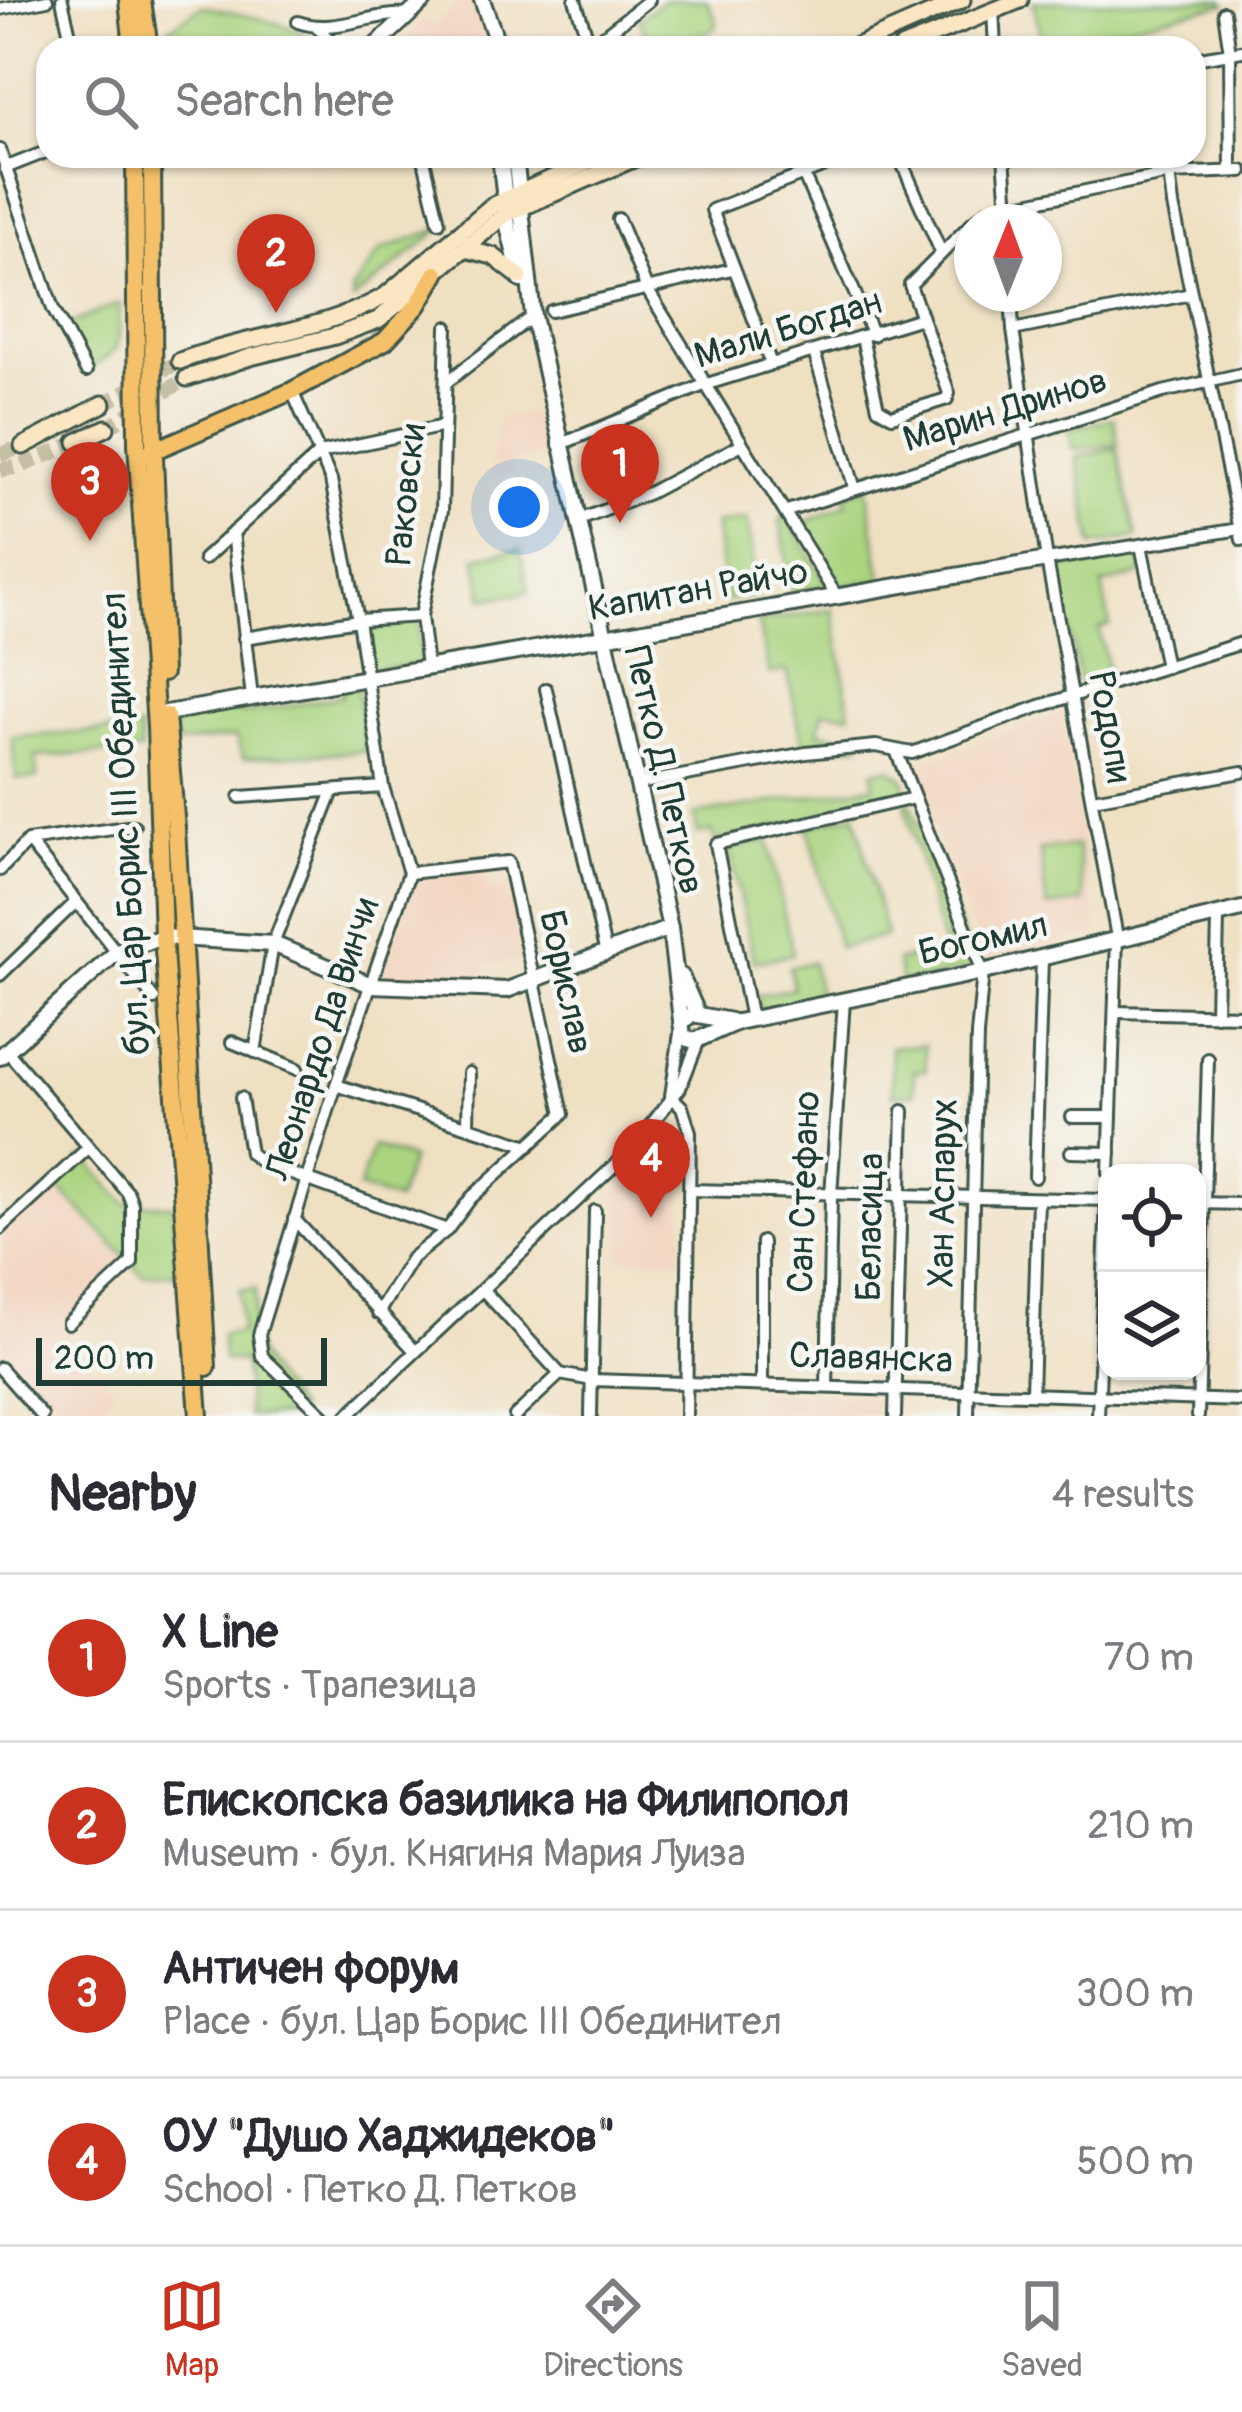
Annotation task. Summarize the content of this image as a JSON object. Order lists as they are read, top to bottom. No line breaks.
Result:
{"streets":{"main road":["бул. Цар Борис III Обединител"],"street":["Мали Богдан","Марин Дринов","Раковски","Капитан Райчо","Родопи","Петко Д. Петков","Богомил","Борислав","Леонардо Да Винчи","Сан Стефано","Хан Аспарух","Беласица","Славянска"]},"crossings":[["Мали Богдан","Петко Д. Петков"],["Марин Дринов","Родопи"],["Раковски","Капитан Райчо"],["Капитан Райчо","Родопи"],["Капитан Райчо","Петко Д. Петков"],["Капитан Райчо","бул. Цар Борис III Обединител"],["Капитан Райчо","Леонардо Да Винчи"],["Родопи","Богомил"],["Петко Д. Петков","Богомил"],["Богомил","Сан Стефано"],["Богомил","Хан Аспарух"],["Борислав","Леонардо Да Винчи"],["Сан Стефано","Славянска"],["Хан Аспарух","Славянска"],["Беласица","Славянска"]],"scale_bar":"200 m","north":"top","page":{"search":"Search here","pins":["2","1","3","4"],"scale":"200 m","heading":["Nearby","4 results"],"list":[{"mark":"1","name":"X Line","note":"Sports · Трапезица","value":"70 m"},{"mark":"2","name":"Епископска базилика на Филипопол","note":"Museum · бул. Княгиня Мария Луиза","value":"210 m"},{"mark":"3","name":"Античен форум","note":"Place · бул. Цар Борис III Обединител","value":"300 m"},{"mark":"4","name":"ОУ \"Душо Хаджидеков\"","note":"School · Петко Д. Петков","value":"500 m"}],"nav":["Map","Directions","Saved"]}}
